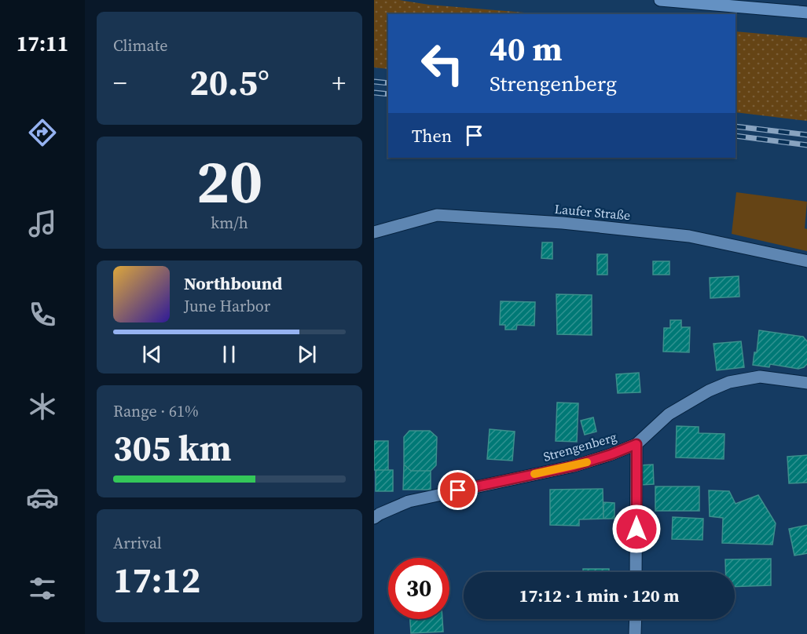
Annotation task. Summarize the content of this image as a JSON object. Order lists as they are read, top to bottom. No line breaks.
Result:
{"streets":{"street":["Laufer Straße","Strengenberg"]},"page":{"tabs":"17:11","tile":["Climate",["20","km/h"],["Range · 61%","305 km"],["Arrival","17:12"]],"turn":["40 m","Strengenberg"],"heat":["−","20.5°","+"],"then":"Then","song":["Northbound","June Harbor"],"limit":"30","trip":"17:12 · 1 min · 120 m"}}
